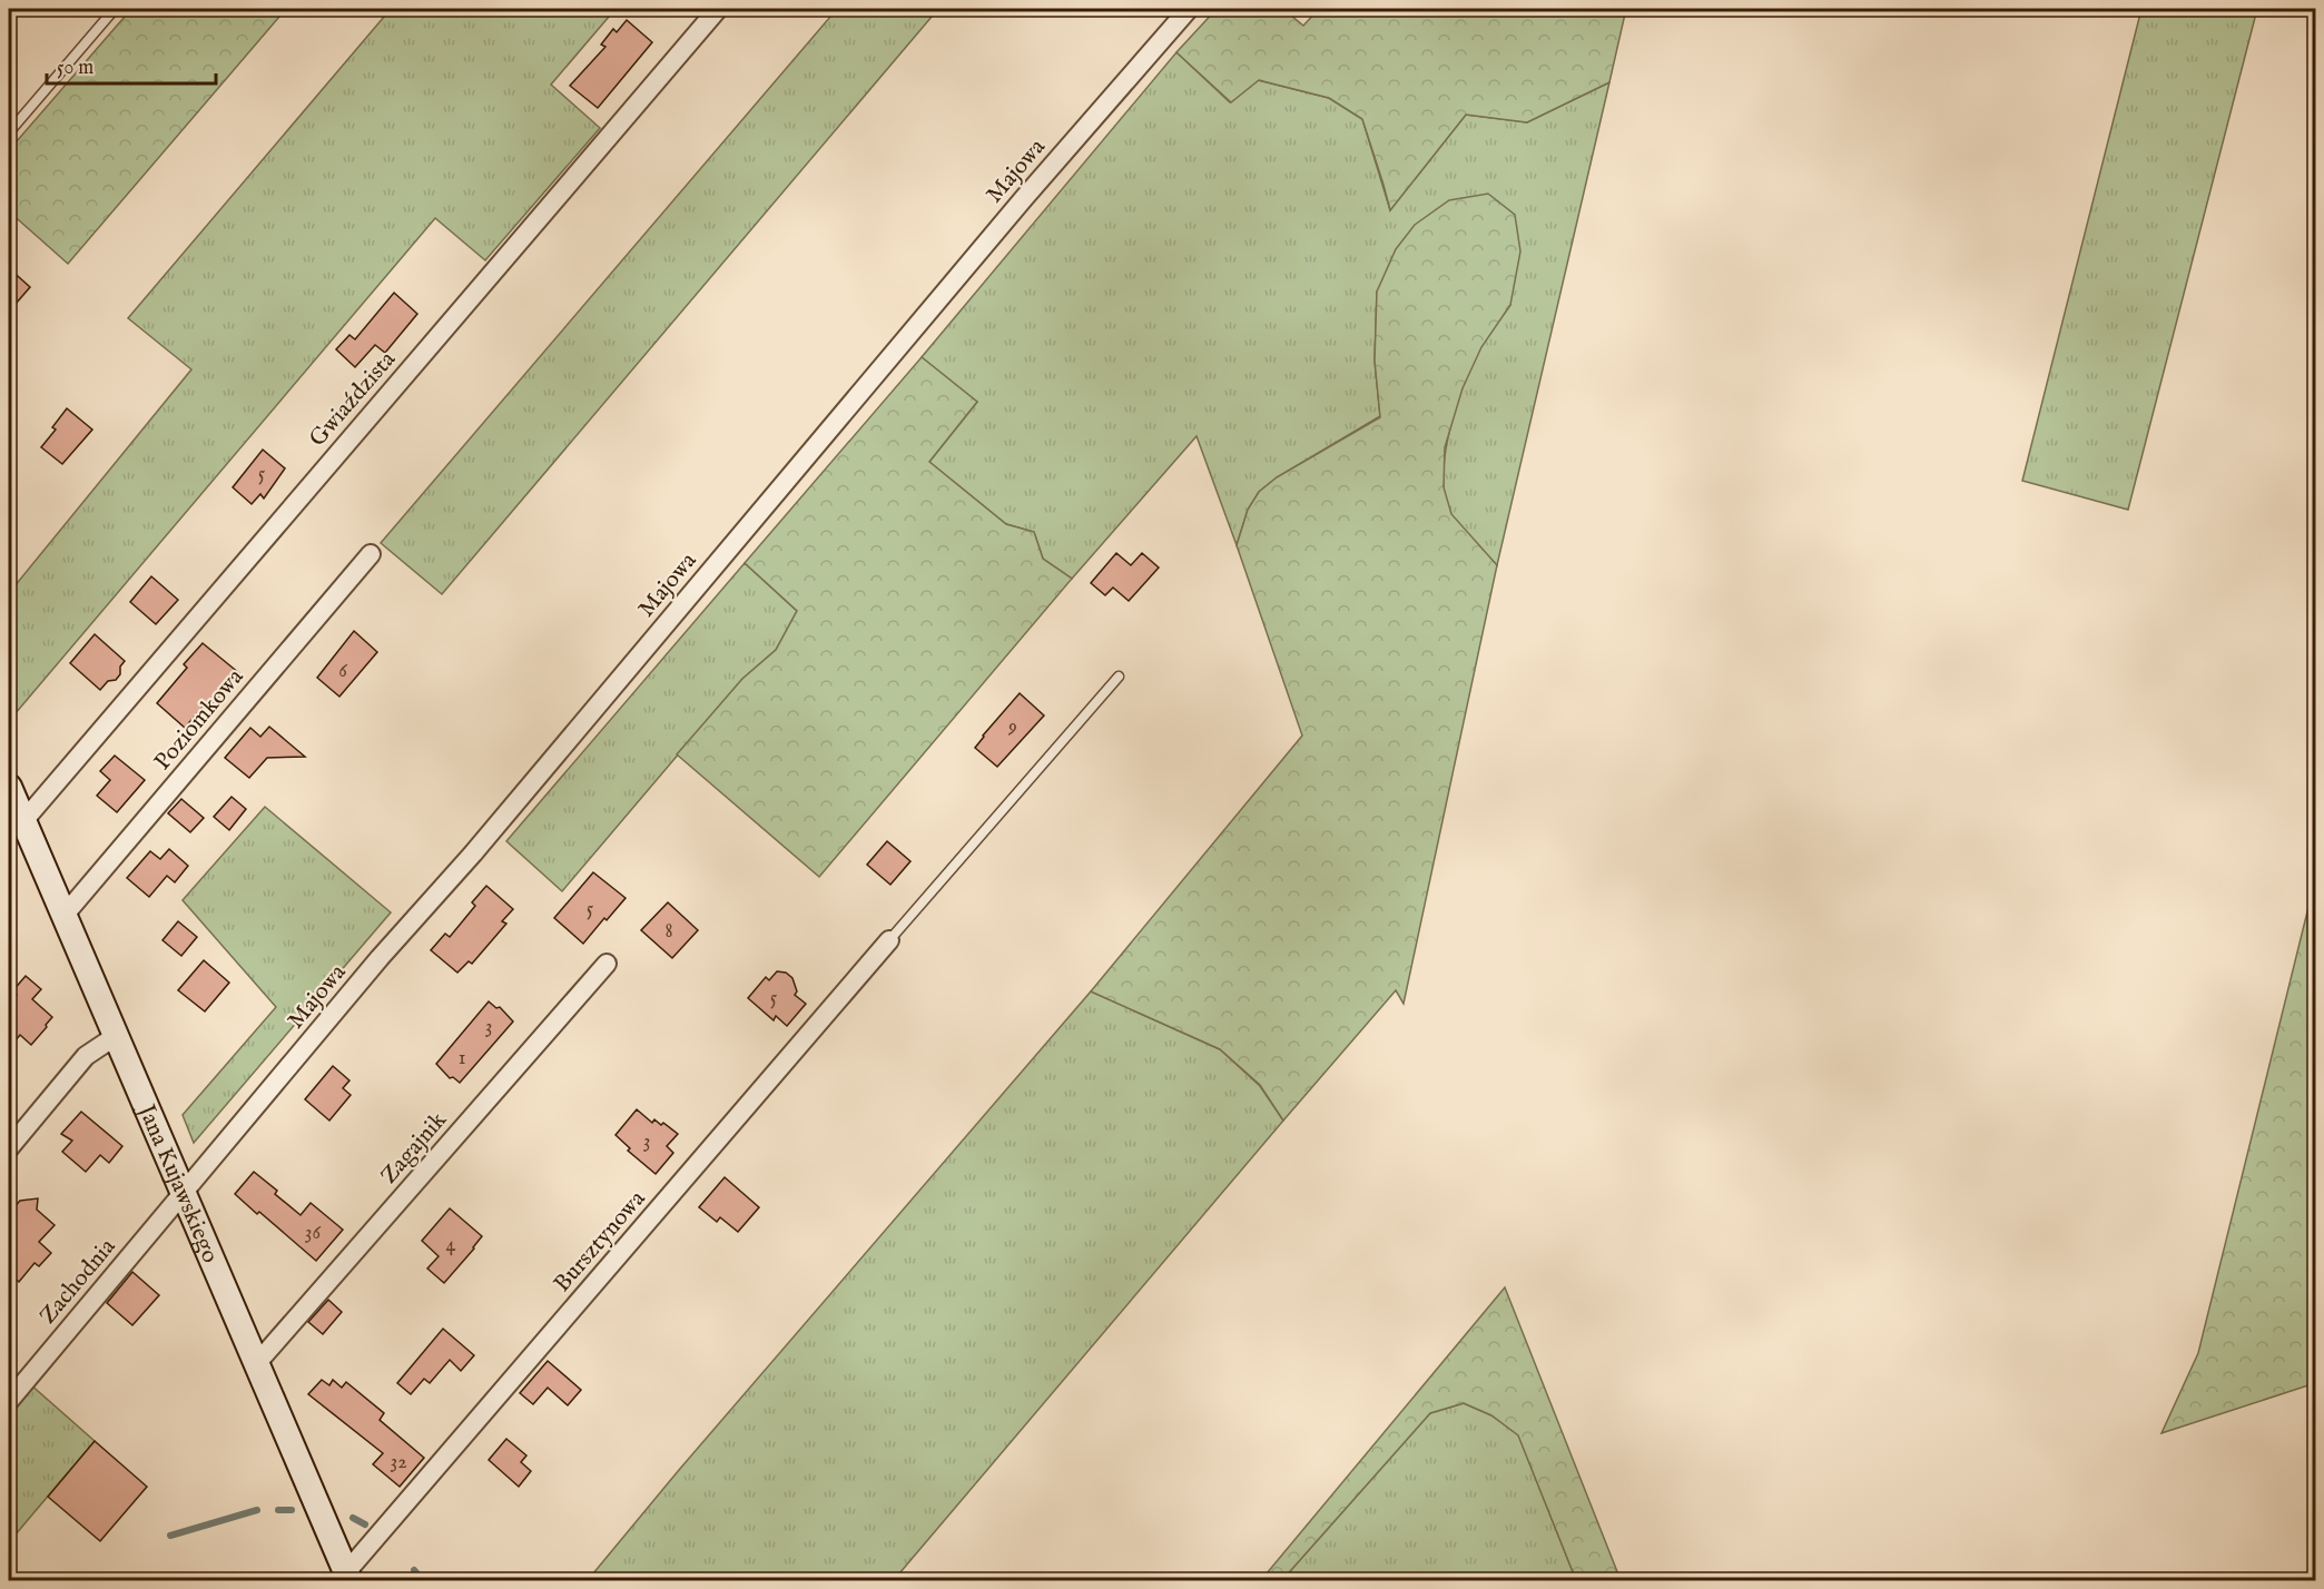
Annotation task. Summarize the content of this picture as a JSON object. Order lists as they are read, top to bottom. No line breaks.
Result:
{"streets":{"main road":["Jana Kujawskiego"],"street":["Majowa","Gwiaździsta","Poziomkowa","Zagajnik","Bursztynowa","Zachodnia"]},"crossings":[["Majowa","Jana Kujawskiego"],["Majowa","Zachodnia"],["Gwiaździsta","Jana Kujawskiego"],["Poziomkowa","Jana Kujawskiego"],["Zagajnik","Jana Kujawskiego"],["Jana Kujawskiego","Bursztynowa"],["Jana Kujawskiego","Zachodnia"]],"house_numbers":["5","6","9","5","8","5","3","1","3","36","4","32"],"scale_bar":"50 m"}
